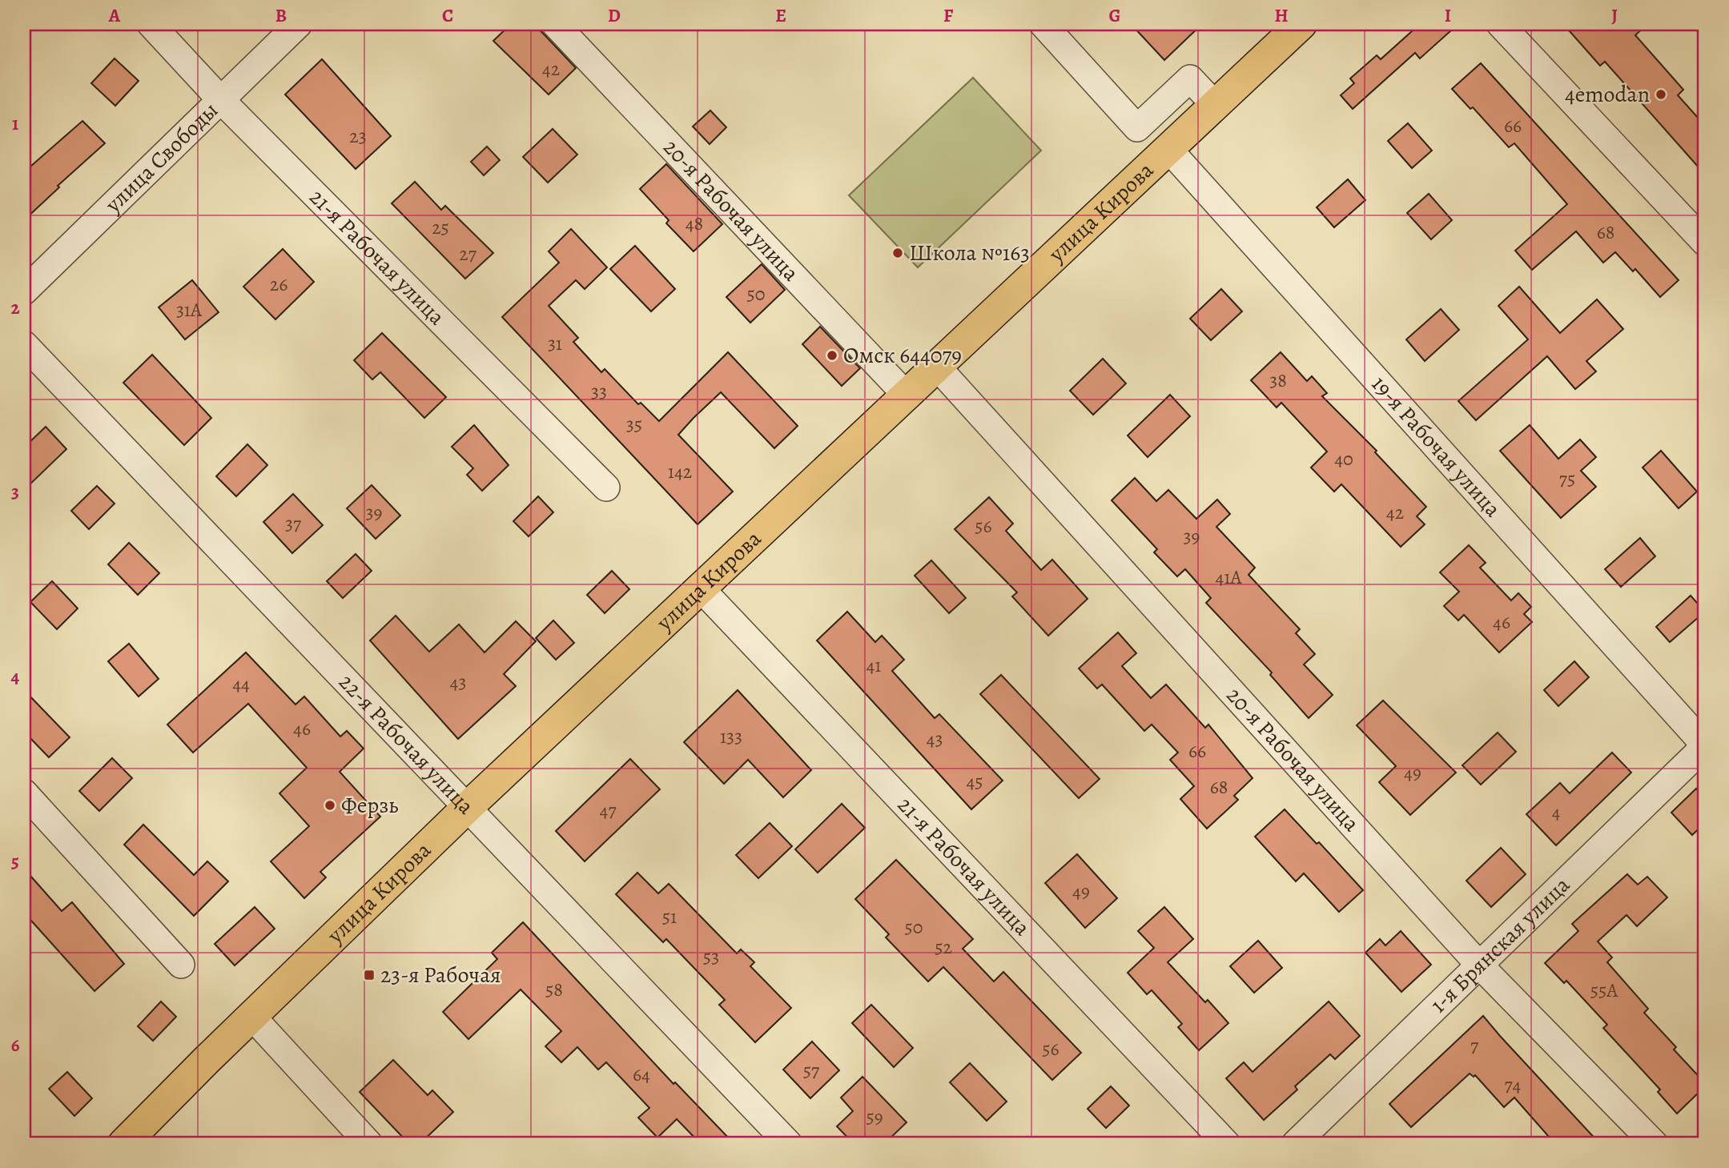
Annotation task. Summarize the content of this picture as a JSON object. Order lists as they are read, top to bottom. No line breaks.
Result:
{"streets":{"main road":["улица Кирова"],"street":["улица Свободы","20-я Рабочая улица","21-я Рабочая улица","19-я Рабочая улица","22-я Рабочая улица","1-я Брянская улица"]},"crossings":[["улица Свободы","21-я Рабочая улица"],["20-я Рабочая улица","улица Кирова"],["20-я Рабочая улица","1-я Брянская улица"],["улица Кирова","21-я Рабочая улица"],["улица Кирова","19-я Рабочая улица"],["улица Кирова","22-я Рабочая улица"],["19-я Рабочая улица","1-я Брянская улица"]],"places":{"other":["4emodan","Школа №163","Омск 644079","Ферзь"],"transit":["23-я Рабочая"]},"house_numbers":["42","66","23","48","25","68","27","26","50","31А","31","38","33","35","40","142","75","39","42","37","56","39","41А","46","41","43","44","46","133","43","66","49","45","68","47","4","49","51","50","52","53","58","55А","7","56","57","64","74","59"],"grid":{"columns":["A","B","C","D","E","F","G","H","I","J"],"rows":["1","2","3","4","5","6"]}}
